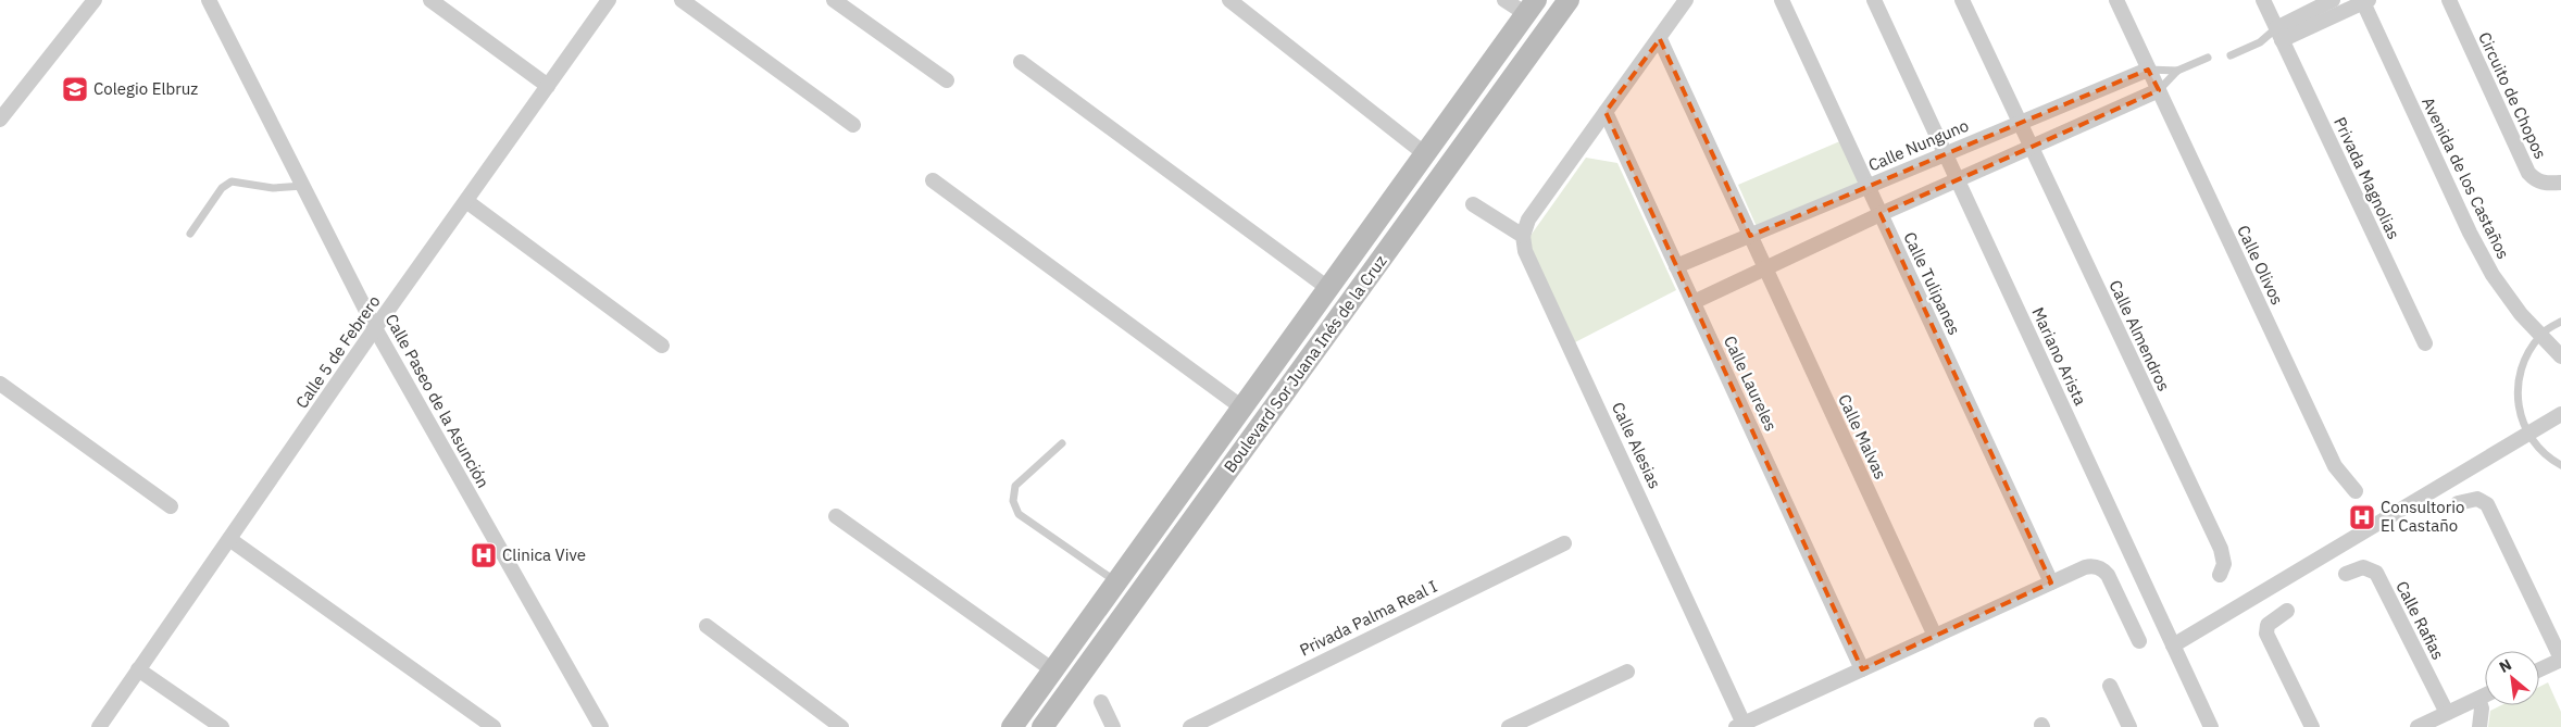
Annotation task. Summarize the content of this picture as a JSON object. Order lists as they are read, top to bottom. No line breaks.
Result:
{"streets":{"main road":["Boulevard Sor Juana Inés de la Cruz"],"street":["Circuito de Chopos","Calle Nunguno","Privada Magnolias","Avenida de los Castaños","Calle Olivos","Calle Tulipanes","Calle Almendros","Calle 5 de Febrero","Mariano Arista","Calle Laureles","Calle Paseo de la Asunción","Calle Malvas","Calle Alesias","Privada Palma Real I","Calle Rafias"]},"crossings":[["Calle Nunguno","Calle Olivos"],["Calle Nunguno","Calle Tulipanes"],["Calle Nunguno","Calle Almendros"],["Calle Nunguno","Mariano Arista"],["Calle Nunguno","Calle Laureles"],["Calle Nunguno","Calle Malvas"],["Calle 5 de Febrero","Calle Paseo de la Asunción"]],"places":{"school or university":["Colegio Elbruz"],"hospital":["Consultorio El Castaño","Clinica Vive"]},"north":"top left"}
